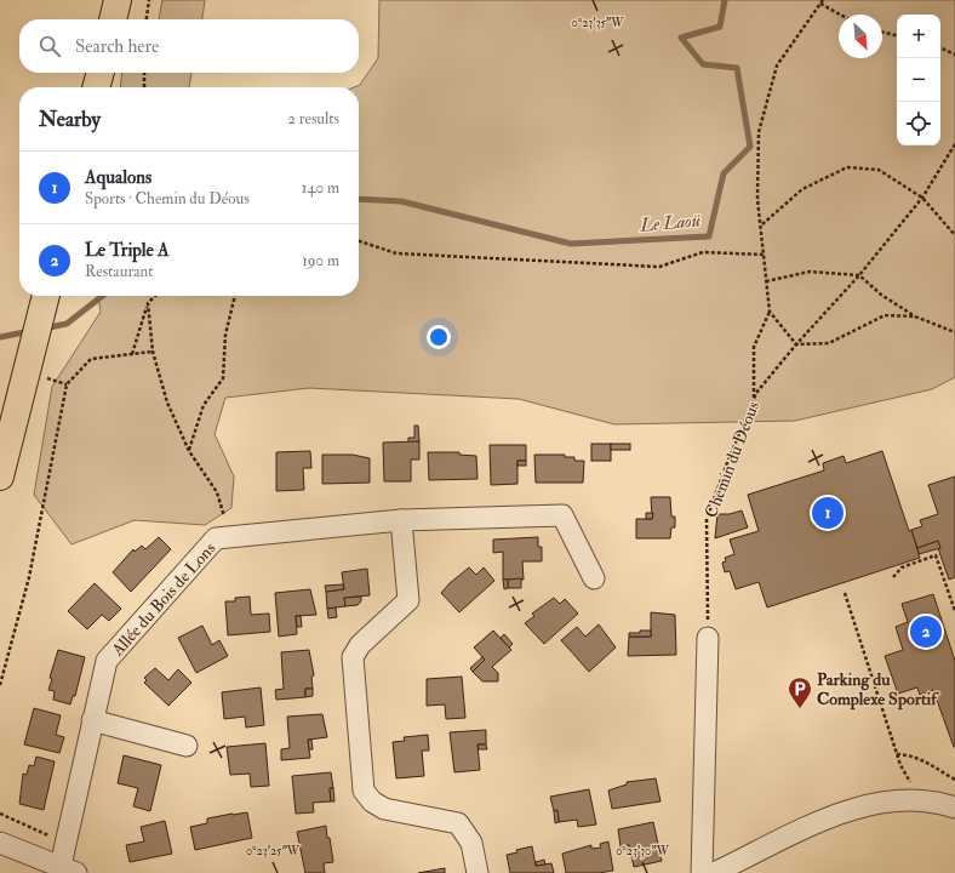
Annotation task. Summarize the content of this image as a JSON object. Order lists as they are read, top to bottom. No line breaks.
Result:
{"streets":{"street":["Allée du Bois de Lons"],"path":["Chemin du Déous"]},"water":["Le Laoü"],"places":{"parking":["Parking du Complexe Sportif"]},"north":"bottom right","page":{"map_buttons":["+","−"],"search":"Search here","heading":["Nearby","2 results"],"list":[{"mark":"1","name":"Aqualons","note":"Sports · Chemin du Déous","value":"140 m"},{"mark":"2","name":"Le Triple A","note":"Restaurant","value":"190 m"}],"pins":["1","2"]},"coordinates":["0°23'35\"W","0°23'25\"W","0°23'30\"W"]}
